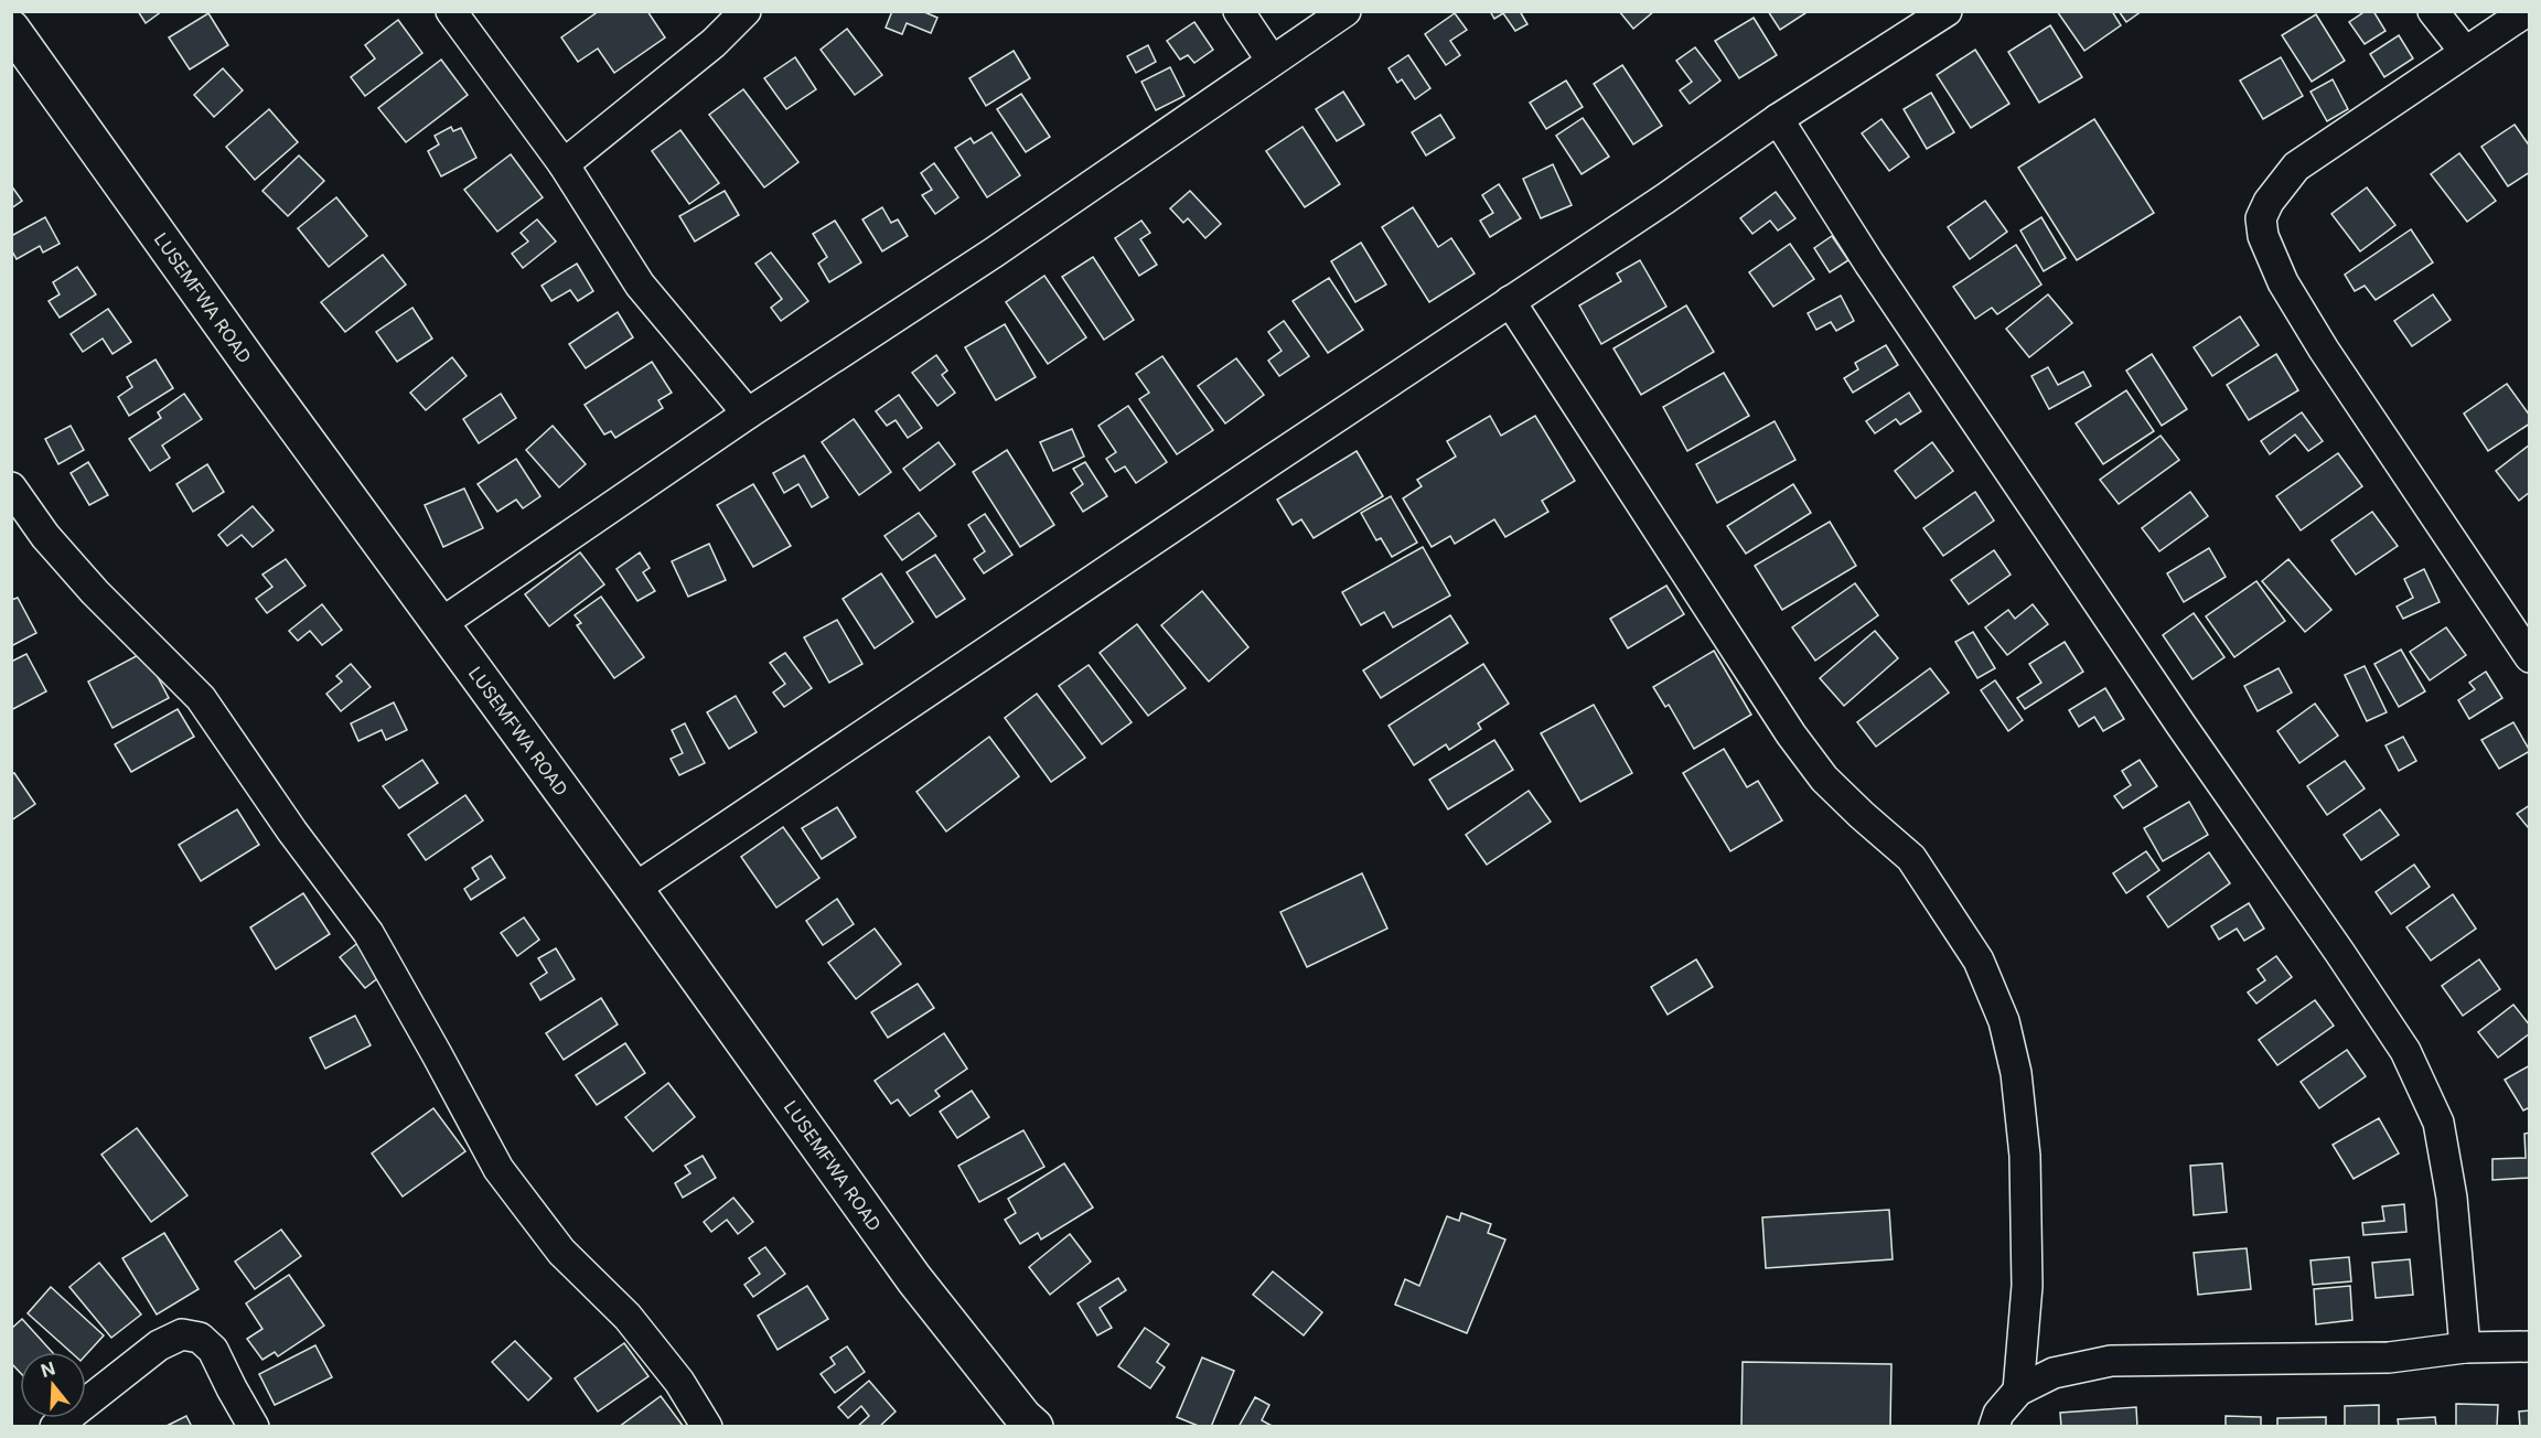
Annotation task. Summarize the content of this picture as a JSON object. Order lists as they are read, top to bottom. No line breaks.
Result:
{"streets":{"street":["LUSEMFWA ROAD"]},"north":"top"}
